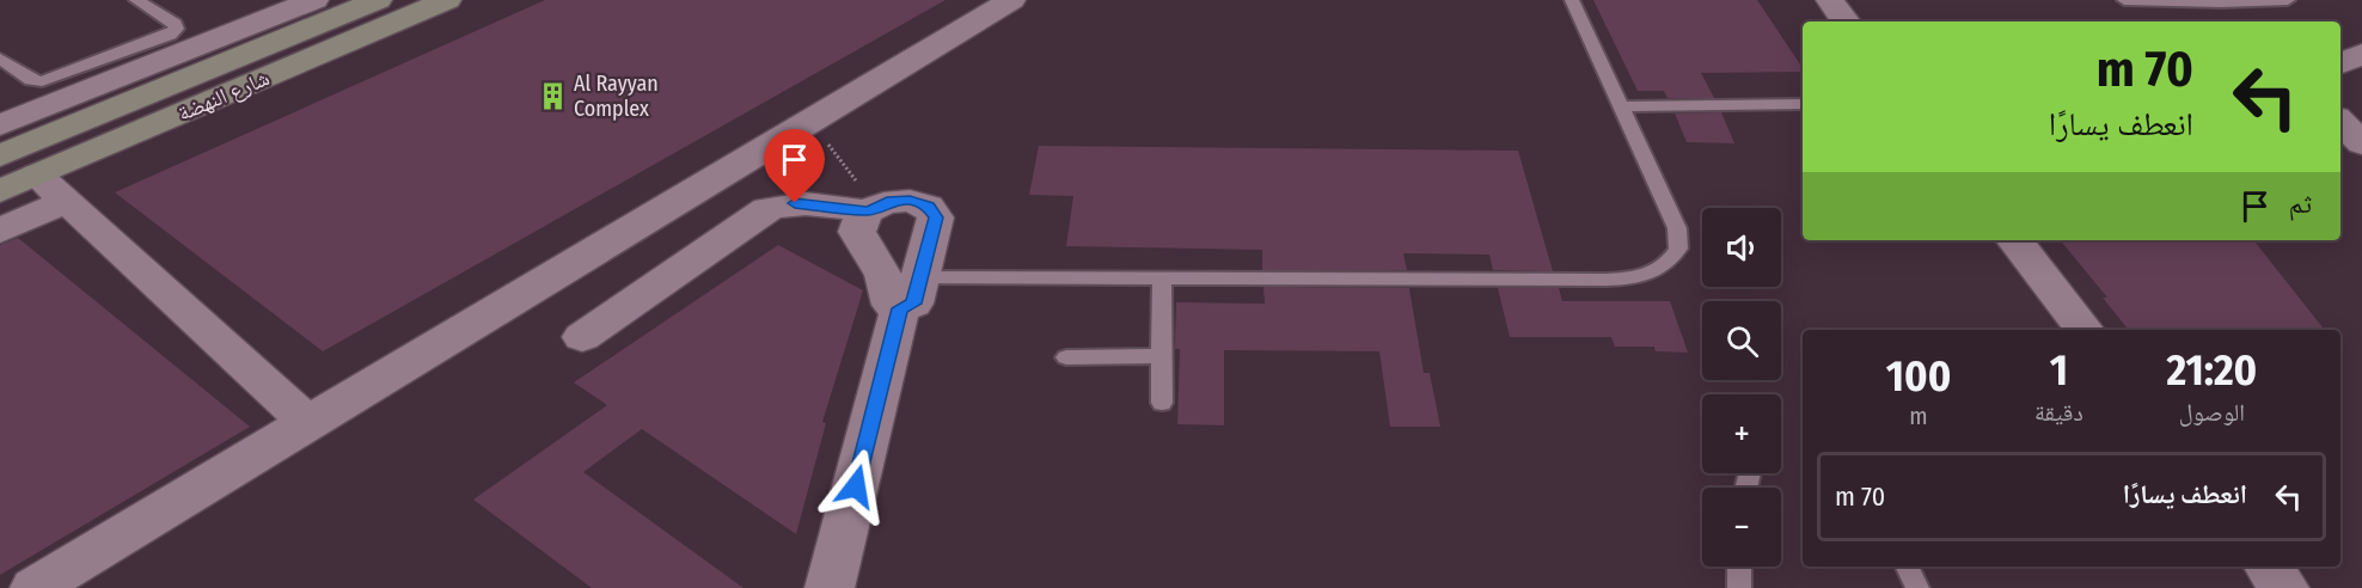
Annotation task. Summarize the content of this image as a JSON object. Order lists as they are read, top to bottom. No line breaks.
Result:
{"streets":{"main road":["شارع النهضة"]},"places":{"building":["Al Rayyan Complex"]},"page":{"turn":["70 m","انعطف يسارًا"],"then":"ثم","map_buttons":["+","−"],"eta":["21:20","الوصول","1","دقيقة","100","m"],"list":[{"name":"انعطف يسارًا","value":"70 m"}]}}
